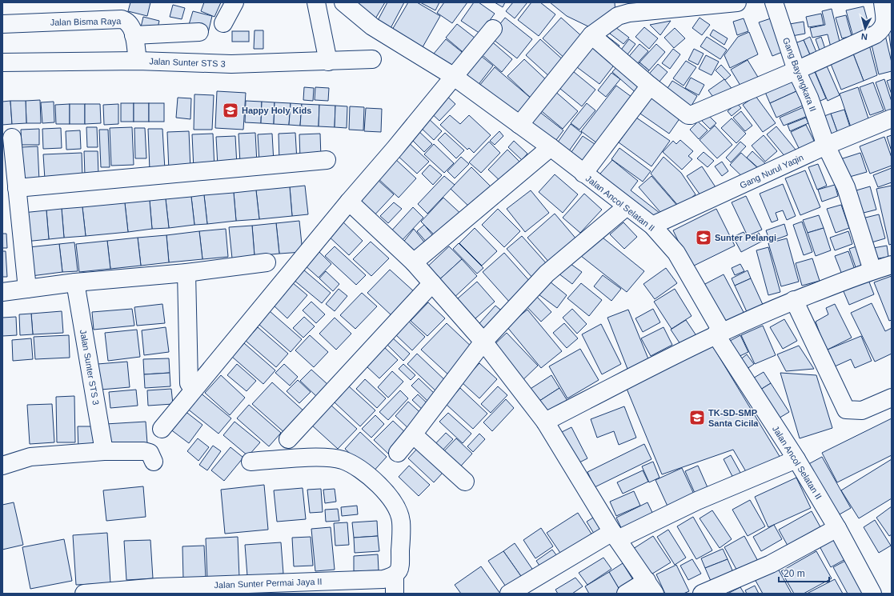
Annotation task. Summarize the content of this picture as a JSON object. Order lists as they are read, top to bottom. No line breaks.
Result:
{"streets":{"street":["Jalan Bisma Raya","Jalan Sunter STS 3","Gang Bayangkara II","Gang Nurul Yaqin","Jalan Ancol Selatan II","Jalan Sunter Permai Jaya II"]},"crossings":[["Jalan Bisma Raya","Jalan Sunter STS 3"],["Gang Bayangkara II","Gang Nurul Yaqin"],["Gang Nurul Yaqin","Jalan Ancol Selatan II"]],"places":{"school or university":["Happy Holy Kids","Sunter Pelangi","TK-SD-SMP Santa Cicila"]},"scale_bar":"20 m","north":"bottom"}
